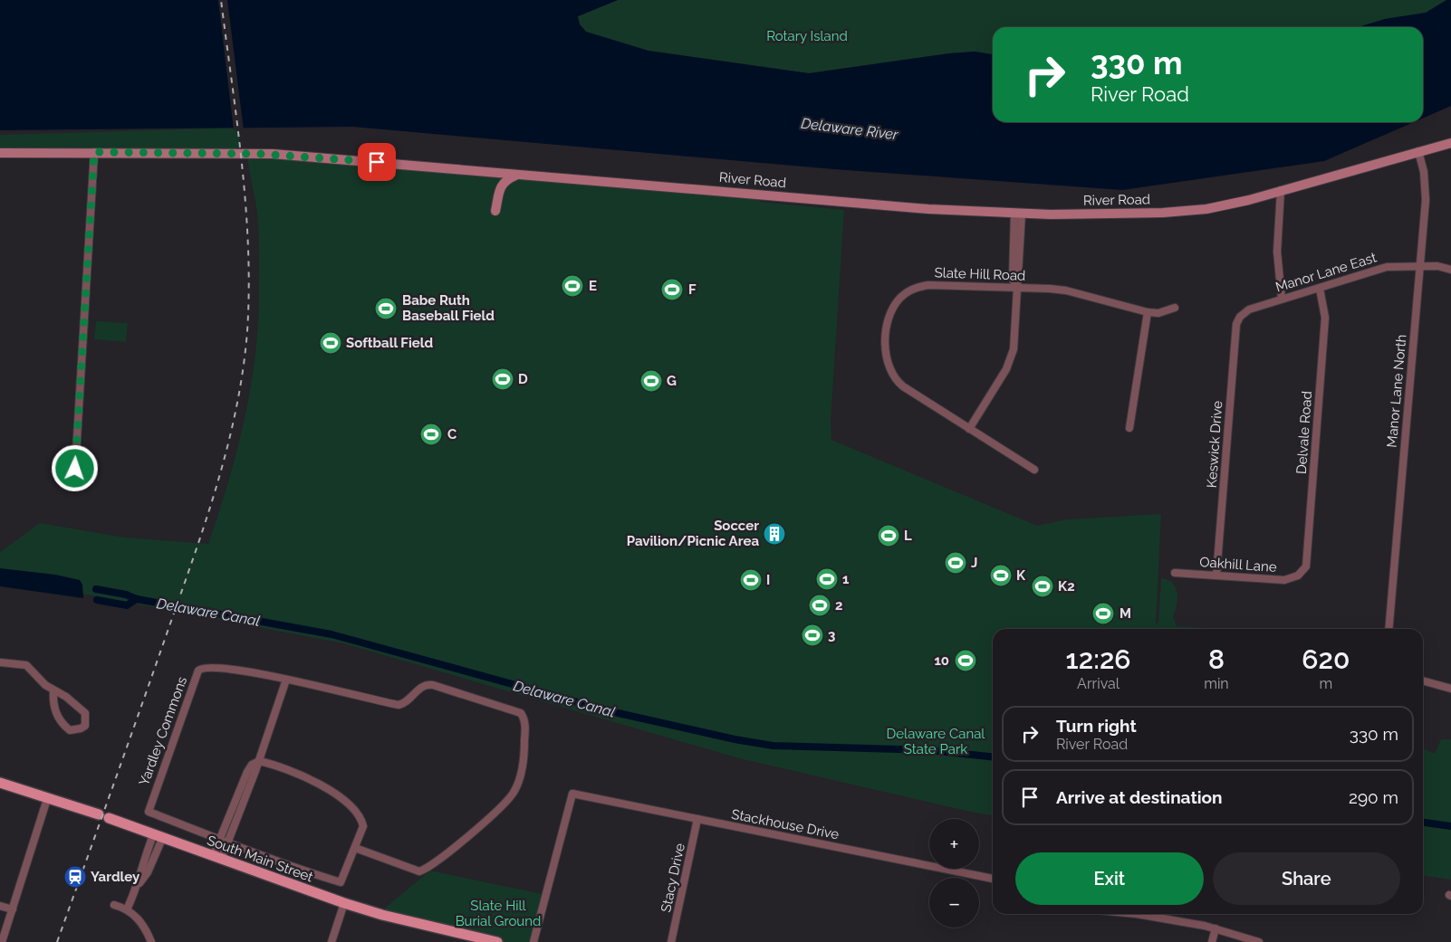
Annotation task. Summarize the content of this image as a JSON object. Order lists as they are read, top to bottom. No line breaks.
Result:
{"streets":{"main road":["River Road","South Main Street"],"street":["Manor Lane East","Slate Hill Road","Manor Lane North","Delvale Road","Keswick Drive","Oakhill Lane","Yardley Commons","Stackhouse Drive","Stacy Drive"]},"crossings":[["River Road","Manor Lane North"],["Manor Lane East","Manor Lane North"],["Manor Lane East","Delvale Road"],["Manor Lane East","Keswick Drive"],["Delvale Road","Oakhill Lane"],["Keswick Drive","Oakhill Lane"],["Stackhouse Drive","Stacy Drive"]],"water":["Delaware River","Delaware Canal"],"parks":["Rotary Island","Delaware Canal State Park","Slate Hill Burial Ground"],"places":{"sports":["E","F","Babe Ruth Baseball Field","Softball Field","D","G","C","L","J","K","1","I","K2","2","M","3","10"],"building":["Soccer Pavilion/Picnic Area"],"station":["Yardley"]},"page":{"turn":["330 m","River Road"],"eta":["12:26","Arrival","8","min","620","m"],"list":[{"name":"Turn right","note":"River Road","value":"330 m"},{"name":"Arrive at destination","value":"290 m"}],"map_buttons":["+","−"],"buttons":["Exit","Share"]}}
